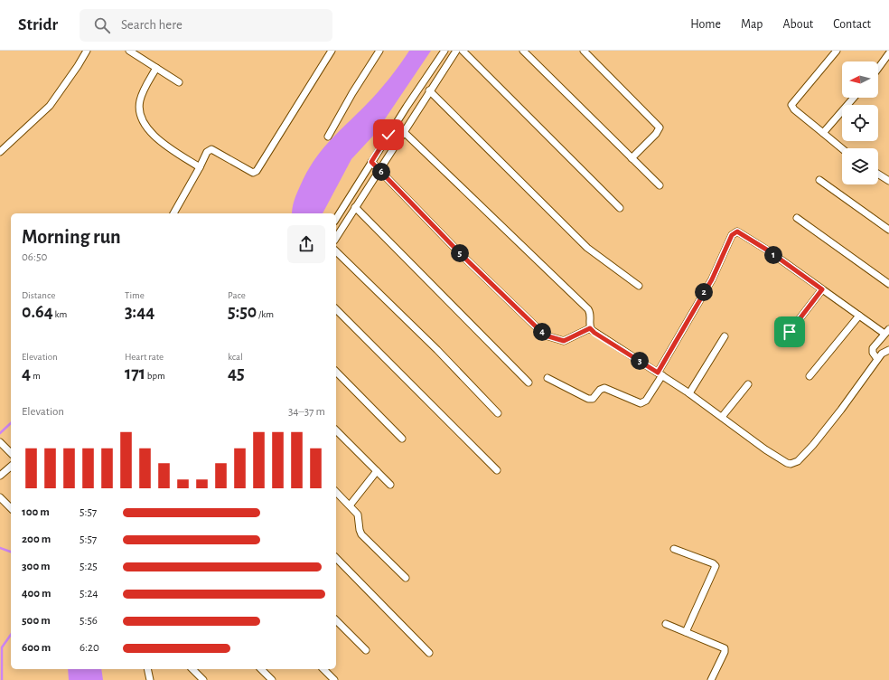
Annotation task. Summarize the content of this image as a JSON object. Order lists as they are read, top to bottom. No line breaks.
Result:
{"north":"left","page":{"header":"Stridr","search":"Search here","nav":["Home","Map","About","Contact"],"pins":["6","5","1","2","4","3"],"heading":["Morning run","06:50"],"stats":[["Distance","0.64 km"],["Time","3:44"],["Pace","5:50 /km"],["Elevation","4 m"],["Heart rate","171 bpm"],["kcal","45"]],"chart":["Elevation","34–37 m"],"list":[{"name":"100 m","note":"5:57"},{"name":"200 m","note":"5:57"},{"name":"300 m","note":"5:25"},{"name":"400 m","note":"5:24"},{"name":"500 m","note":"5:56"},{"name":"600 m","note":"6:20"}]}}
